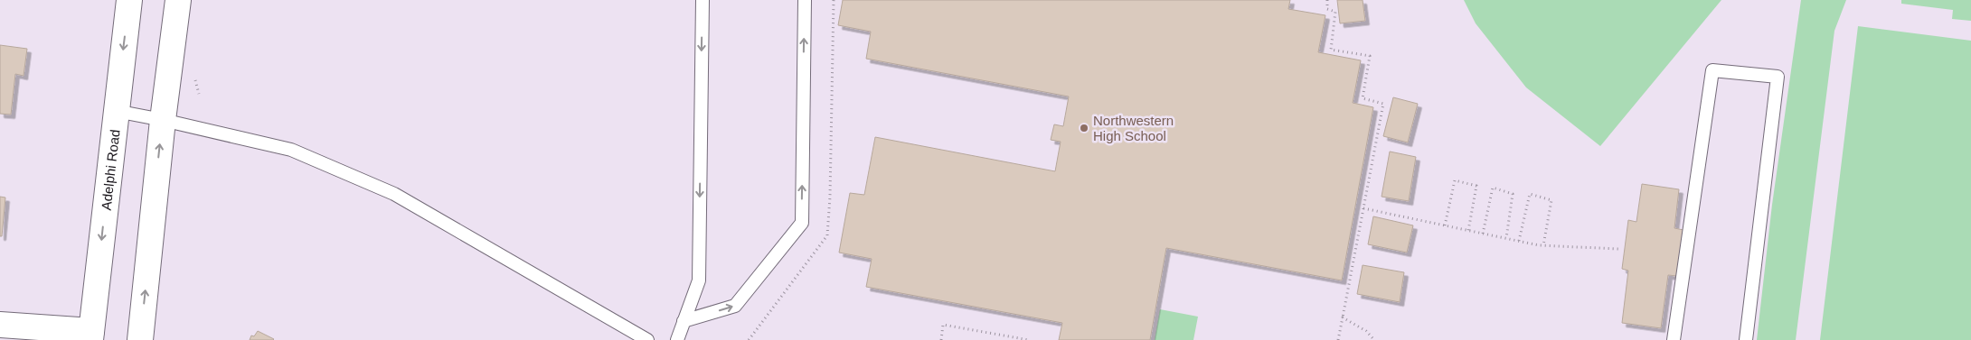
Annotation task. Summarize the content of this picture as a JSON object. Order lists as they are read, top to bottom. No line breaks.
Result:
{"streets":{"main road":["Adelphi Road"]},"places":["Northwestern High School"]}
